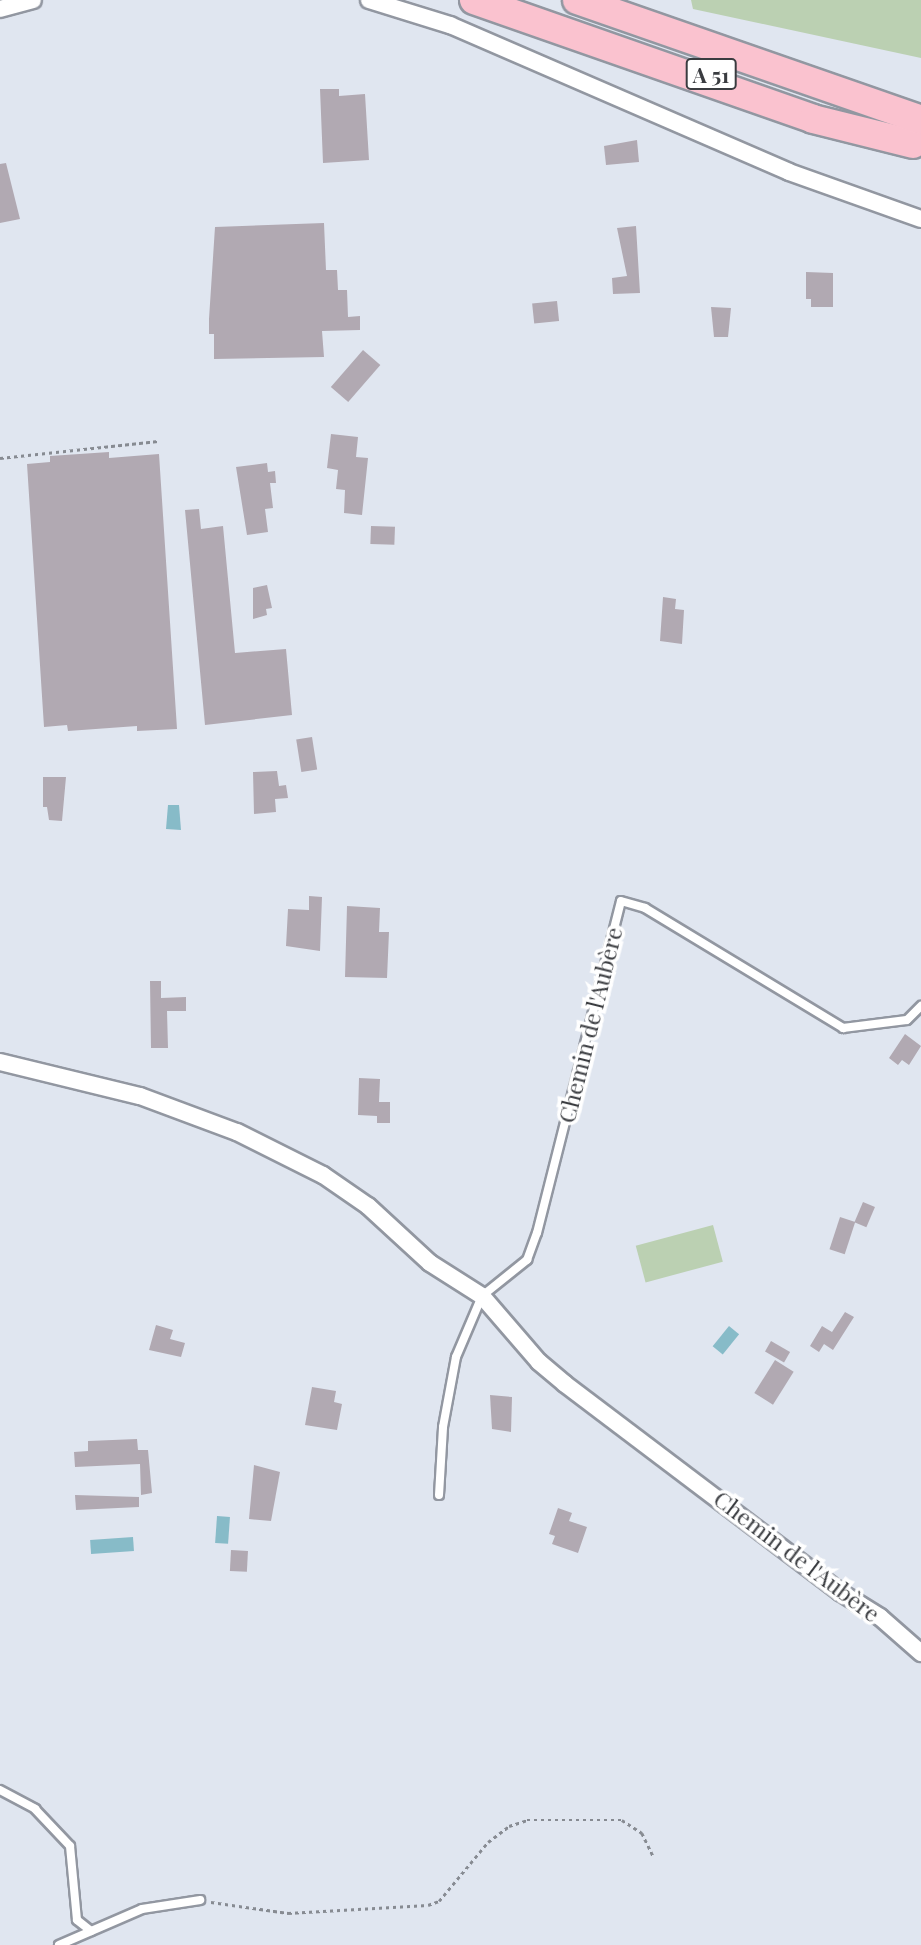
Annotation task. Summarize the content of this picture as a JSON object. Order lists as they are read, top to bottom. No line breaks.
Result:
{"streets":{"highway":["A 51"],"street":["Chemin de l'Aubère"]}}
